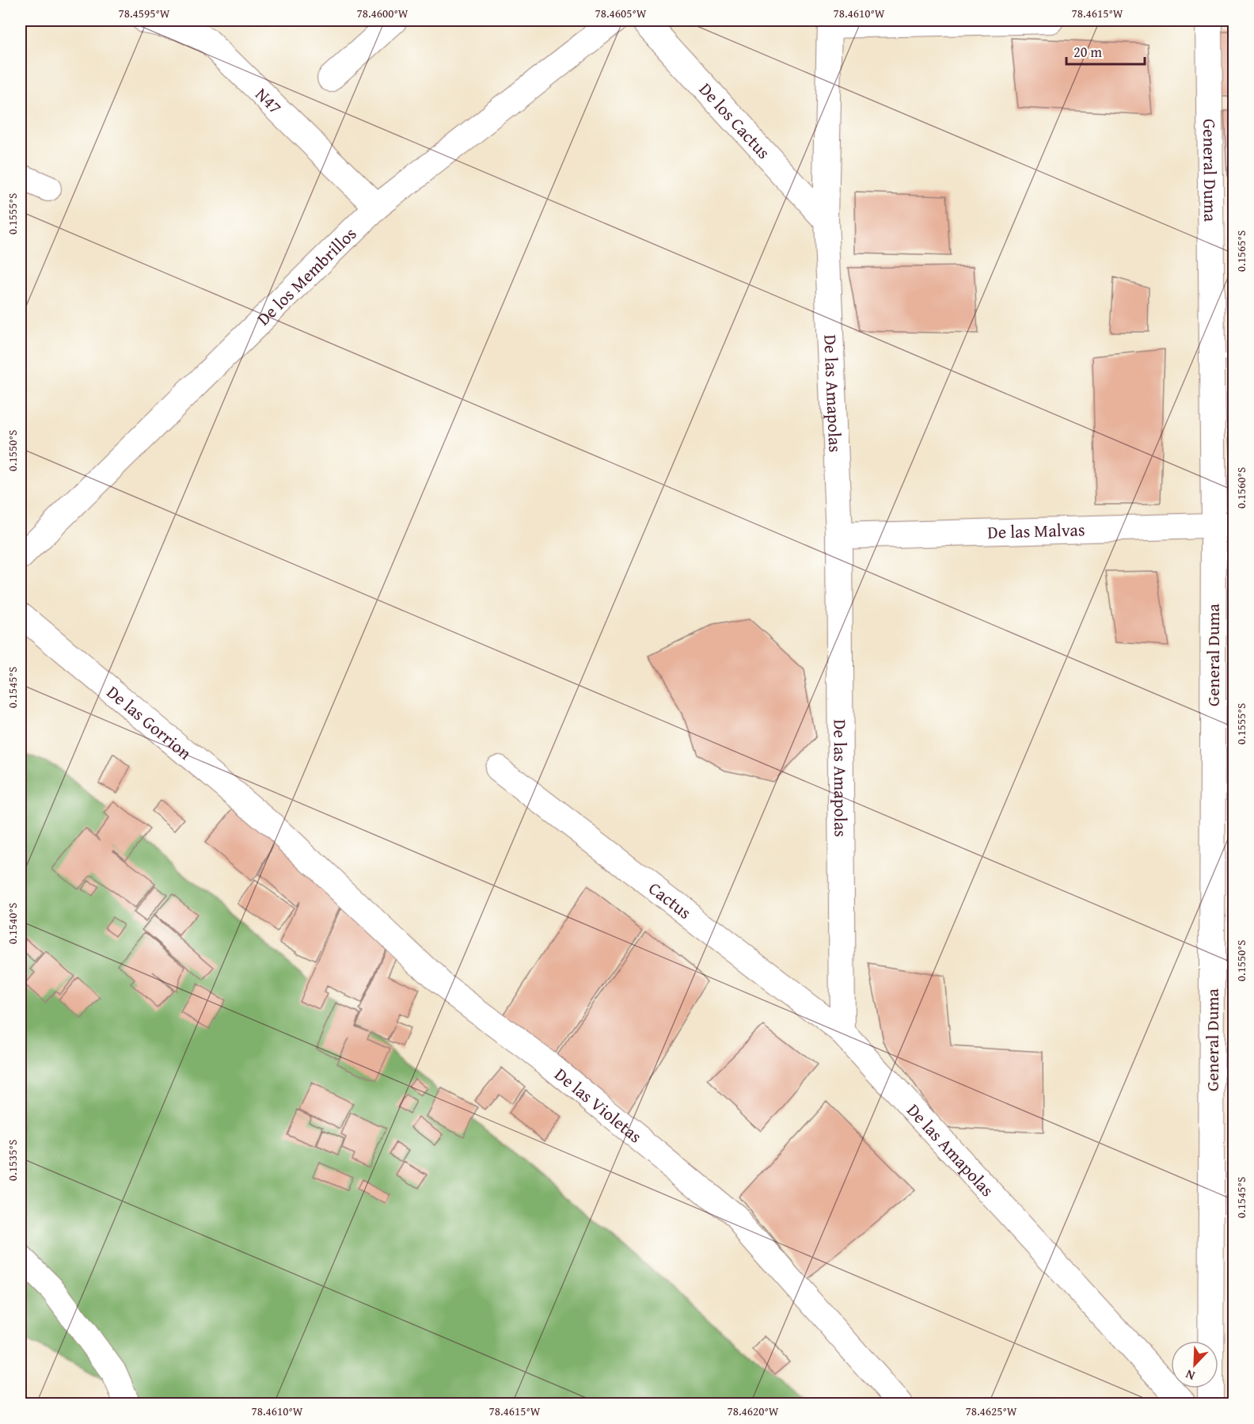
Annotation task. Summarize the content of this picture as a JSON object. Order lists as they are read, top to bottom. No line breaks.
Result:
{"streets":{"street":["N47","De los Cactus","General Duma","De los Membrillos","De las Amapolas","De las Malvas","De las Gorrion","Cactus","De las Violetas"]},"crossings":[["N47","De los Membrillos"],["De los Cactus","De las Amapolas"],["General Duma","De las Malvas"],["De las Amapolas","De las Malvas"],["De las Amapolas","Cactus"],["De las Gorrion","De las Violetas"]],"scale_bar":"20 m","north":"bottom left","coordinates":["78.4595°W","78.4600°W","78.4605°W","78.4610°W","78.4615°W","0.1555°S","0.1565°S","0.1550°S","0.1560°S","0.1545°S","0.1540°S","0.1535°S","78.4620°W","78.4625°W"]}
